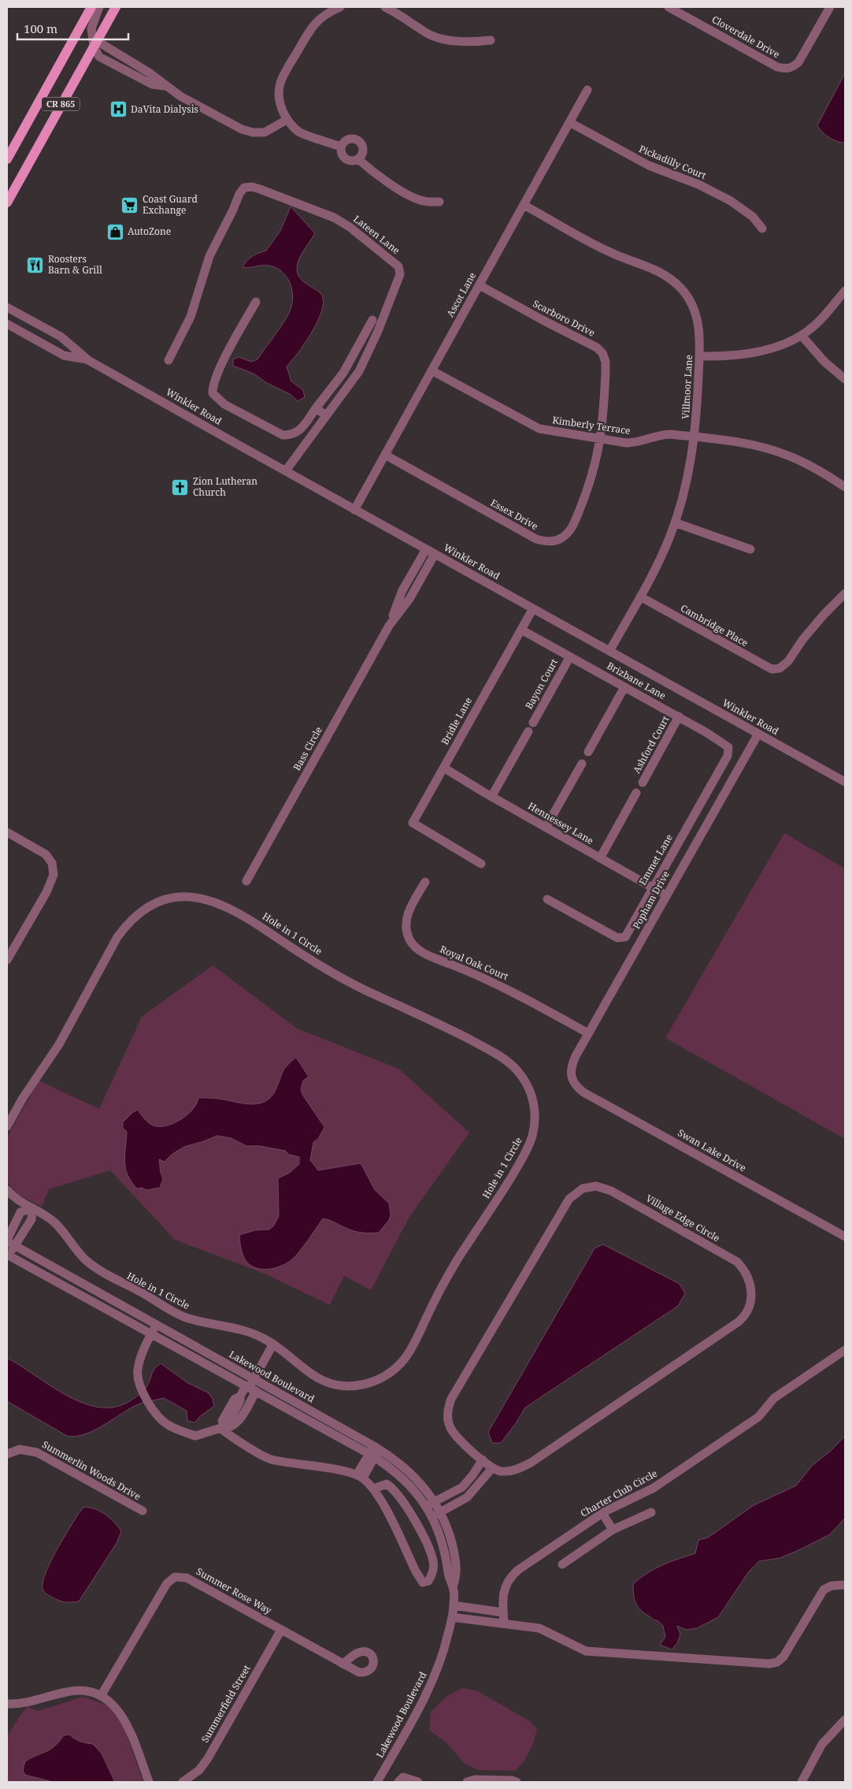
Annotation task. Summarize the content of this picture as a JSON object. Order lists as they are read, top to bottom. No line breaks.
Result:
{"streets":{"main road":["CR 865"],"street":["Cloverdale Drive","Pickadilly Court","Lateen Lane","Ascot Lane","Scarboro Drive","Villmoor Lane","Winkler Road","Kimberly Terrace","Essex Drive","Cambridge Place","Brizbane Lane","Bayon Court","Bridle Lane","Ashford Court","Bass Circle","Hennessey Lane","Emmet Lane","Popham Drive","Hole in 1 Circle","Royal Oak Court","Swan Lake Drive","Village Edge Circle","Lakewood Boulevard","Summerlin Woods Drive","Charter Club Circle","Summer Rose Way","Summerfield Street"]},"crossings":[["Pickadilly Court","Ascot Lane"],["Lateen Lane","Winkler Road"],["Ascot Lane","Scarboro Drive"],["Ascot Lane","Villmoor Lane"],["Ascot Lane","Winkler Road"],["Ascot Lane","Kimberly Terrace"],["Ascot Lane","Essex Drive"],["Scarboro Drive","Kimberly Terrace"],["Scarboro Drive","Essex Drive"],["Villmoor Lane","Winkler Road"],["Villmoor Lane","Kimberly Terrace"],["Villmoor Lane","Cambridge Place"],["Winkler Road","Bridle Lane"],["Winkler Road","Bass Circle"],["Winkler Road","Popham Drive"],["Kimberly Terrace","Essex Drive"],["Brizbane Lane","Bayon Court"],["Brizbane Lane","Bridle Lane"],["Brizbane Lane","Ashford Court"],["Brizbane Lane","Emmet Lane"],["Bridle Lane","Hennessey Lane"],["Hennessey Lane","Emmet Lane"],["Hennessey Lane","Popham Drive"],["Popham Drive","Royal Oak Court"],["Popham Drive","Swan Lake Drive"],["Summer Rose Way","Summerfield Street"]],"places":{"hospital":["DaVita Dialysis"],"supermarket":["Coast Guard Exchange"],"shop":["AutoZone"],"restaurant":["Roosters Barn & Grill"],"church":["Zion Lutheran Church"]},"scale_bar":"100 m"}
